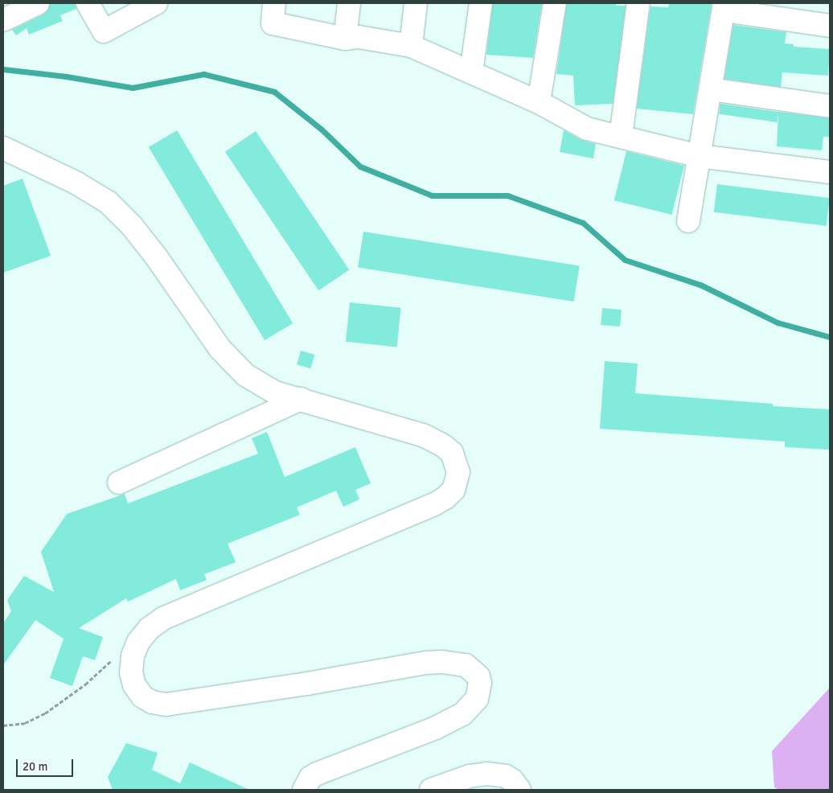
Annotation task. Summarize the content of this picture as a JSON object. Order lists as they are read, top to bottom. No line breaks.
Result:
{"scale_bar":"20 m"}
